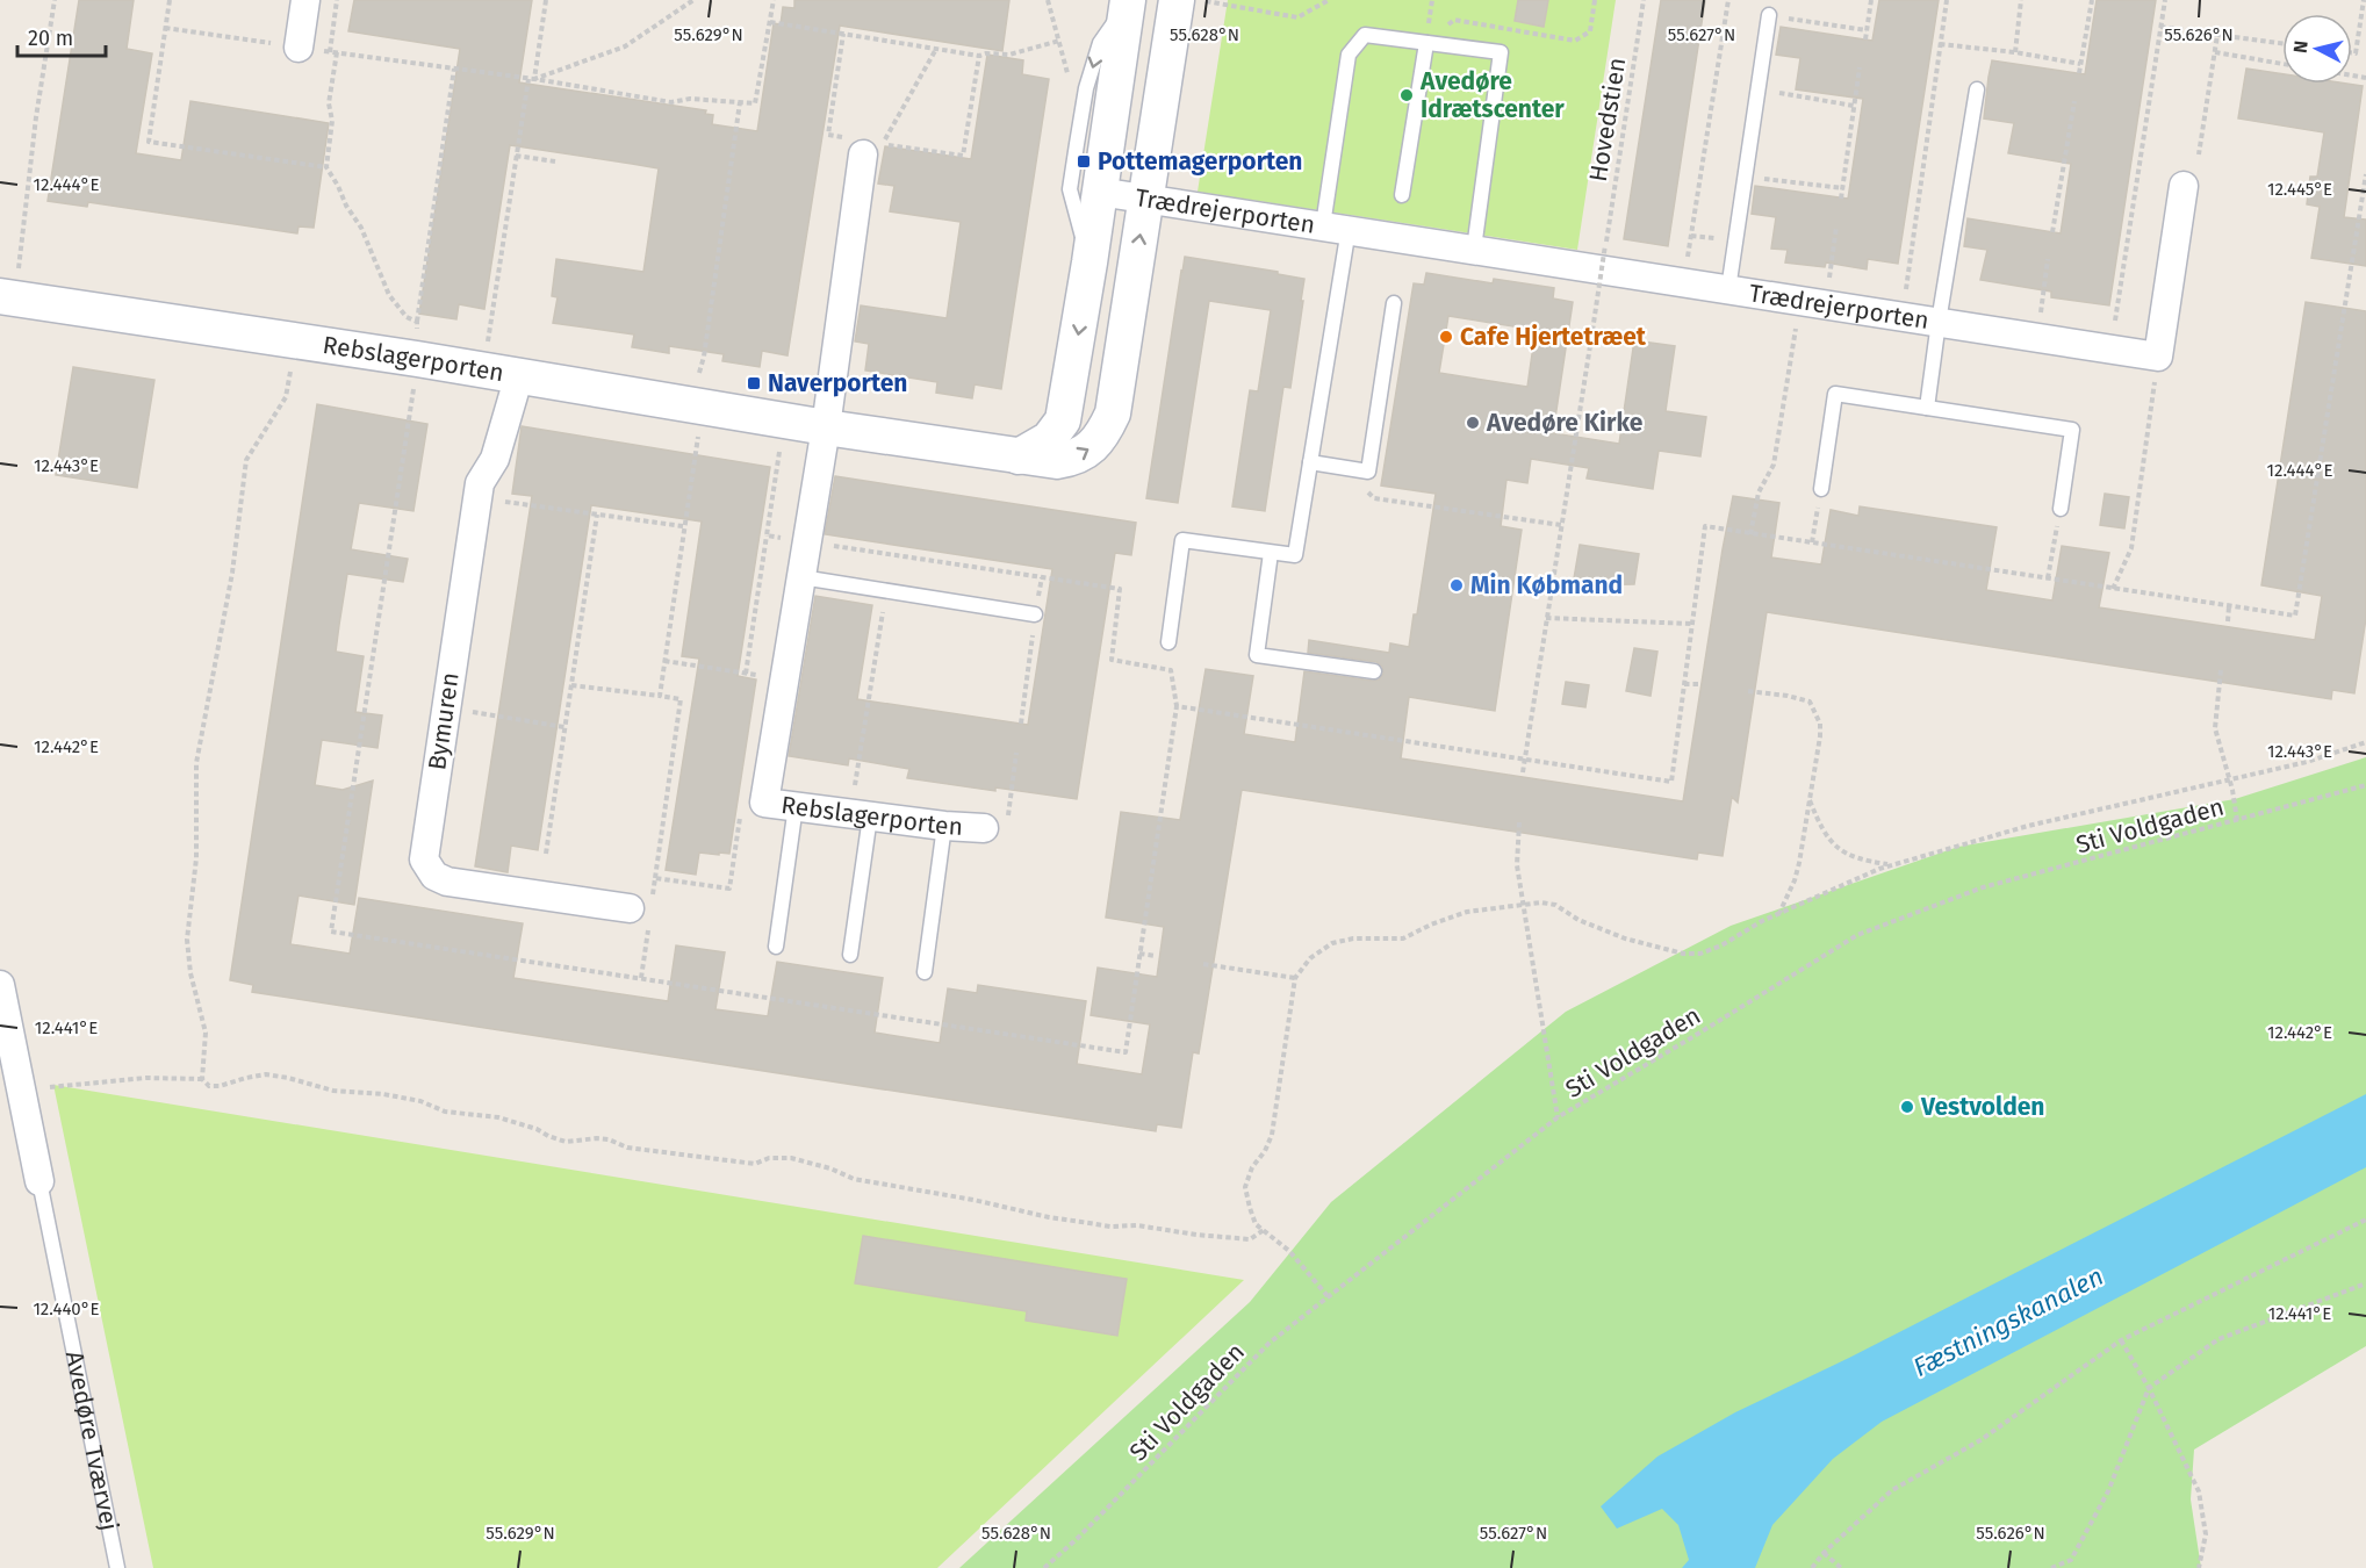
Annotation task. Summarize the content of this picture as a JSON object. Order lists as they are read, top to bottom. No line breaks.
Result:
{"streets":{"street":["Trædrejerporten","Rebslagerporten","Bymuren","Avedøre Tværvej"],"path":["Hovedstien","Sti Voldgaden"]},"crossings":[["Rebslagerporten","Bymuren"]],"water":["Fæstningskanalen"],"places":{"other":["Avedøre Idrætscenter","Cafe Hjertetræet","Avedøre Kirke","Min Købmand","Vestvolden"],"transit":["Pottemagerporten","Naverporten"]},"scale_bar":"20 m","north":"left","coordinates":["55.629°N","55.628°N","55.627°N","55.626°N","12.444°E","12.445°E","12.443°E","12.442°E","12.441°E","12.440°E"]}
